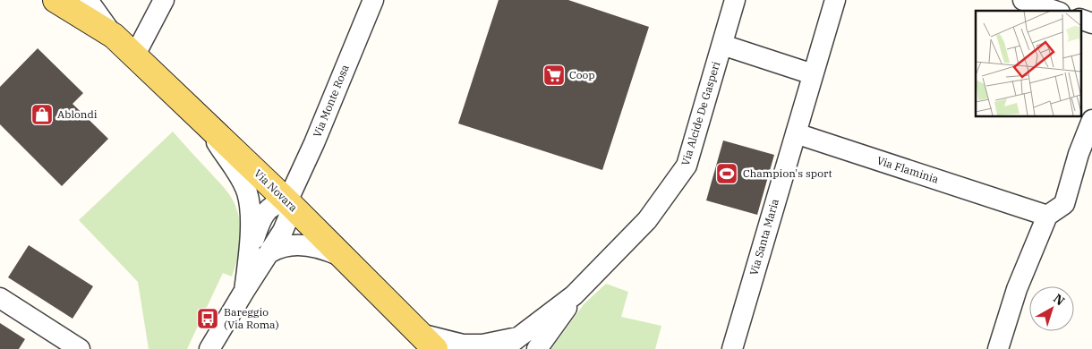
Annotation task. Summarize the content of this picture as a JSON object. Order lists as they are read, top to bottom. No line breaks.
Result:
{"streets":{"main road":["Via Novara"],"street":["Via Monte Rosa","Via Alcide De Gasperi","Via Flaminia","Via Santa Maria"]},"crossings":[["Via Monte Rosa","Via Novara"],["Via Alcide De Gasperi","Via Novara"],["Via Flaminia","Via Santa Maria"]],"places":{"supermarket":["Coop"],"shop":["Ablondi"],"sports":["Champion's sport"],"bus stop":["Bareggio (Via Roma)"]},"north":"top right"}
